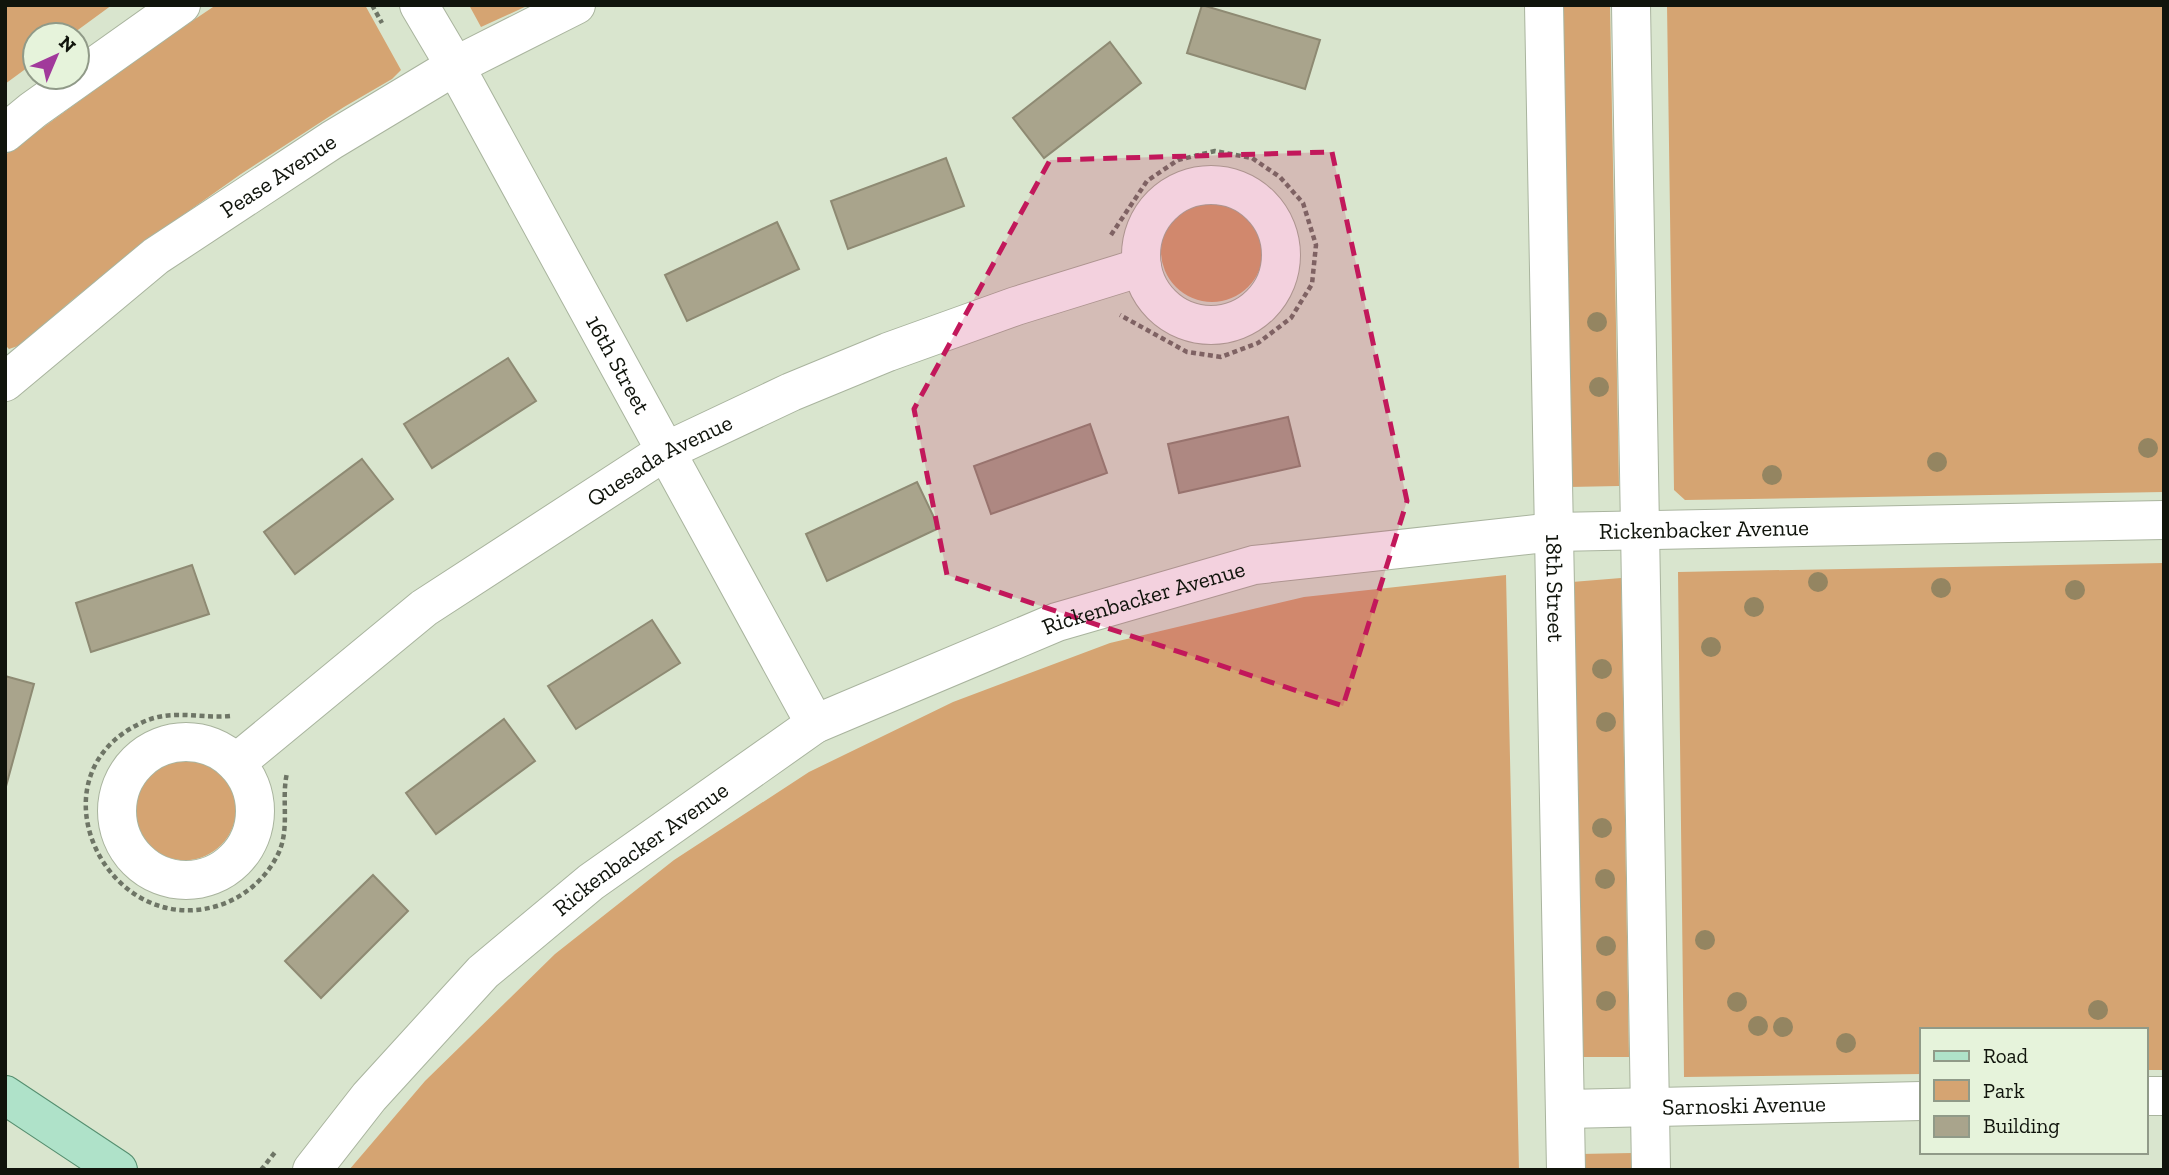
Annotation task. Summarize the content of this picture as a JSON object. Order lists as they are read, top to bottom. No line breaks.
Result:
{"streets":{"street":["Pease Avenue","16th Street","Quesada Avenue","Rickenbacker Avenue","18th Street","Sarnoski Avenue"]},"crossings":[["Pease Avenue","16th Street"],["16th Street","Quesada Avenue"],["16th Street","Rickenbacker Avenue"],["Rickenbacker Avenue","18th Street"],["18th Street","Sarnoski Avenue"]],"legend":["Road","Park","Building"],"north":"top right"}
